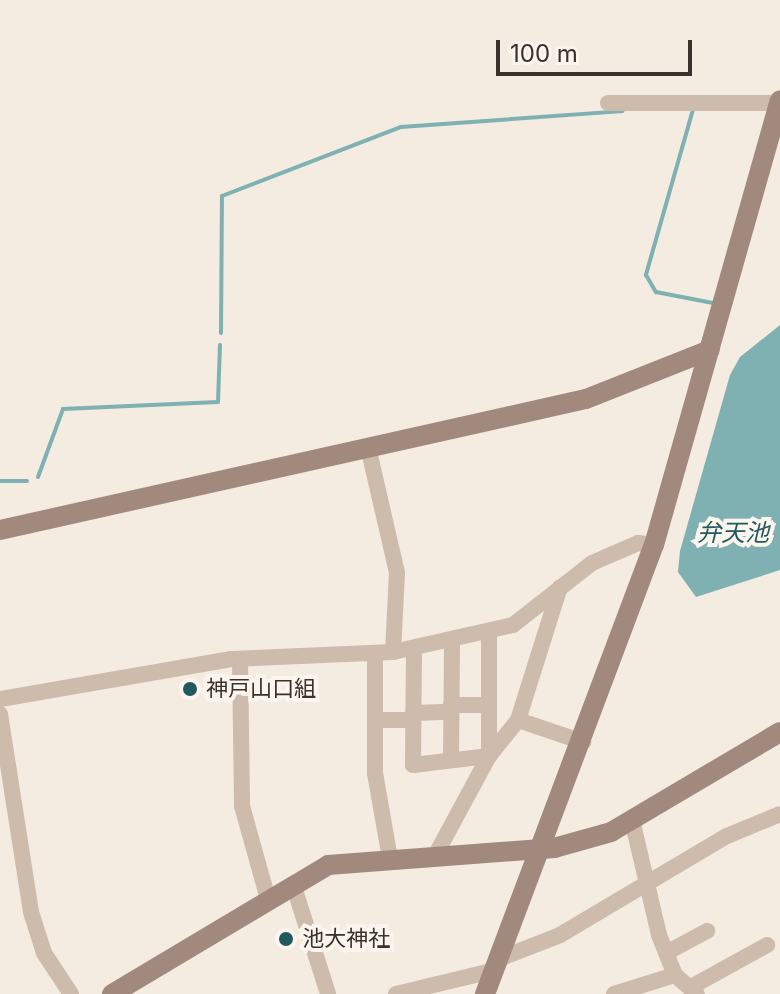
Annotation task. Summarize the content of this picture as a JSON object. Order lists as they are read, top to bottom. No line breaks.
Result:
{"water":["弁天池"],"places":["神戸山口組","池大神社"],"scale_bar":"100 m"}
